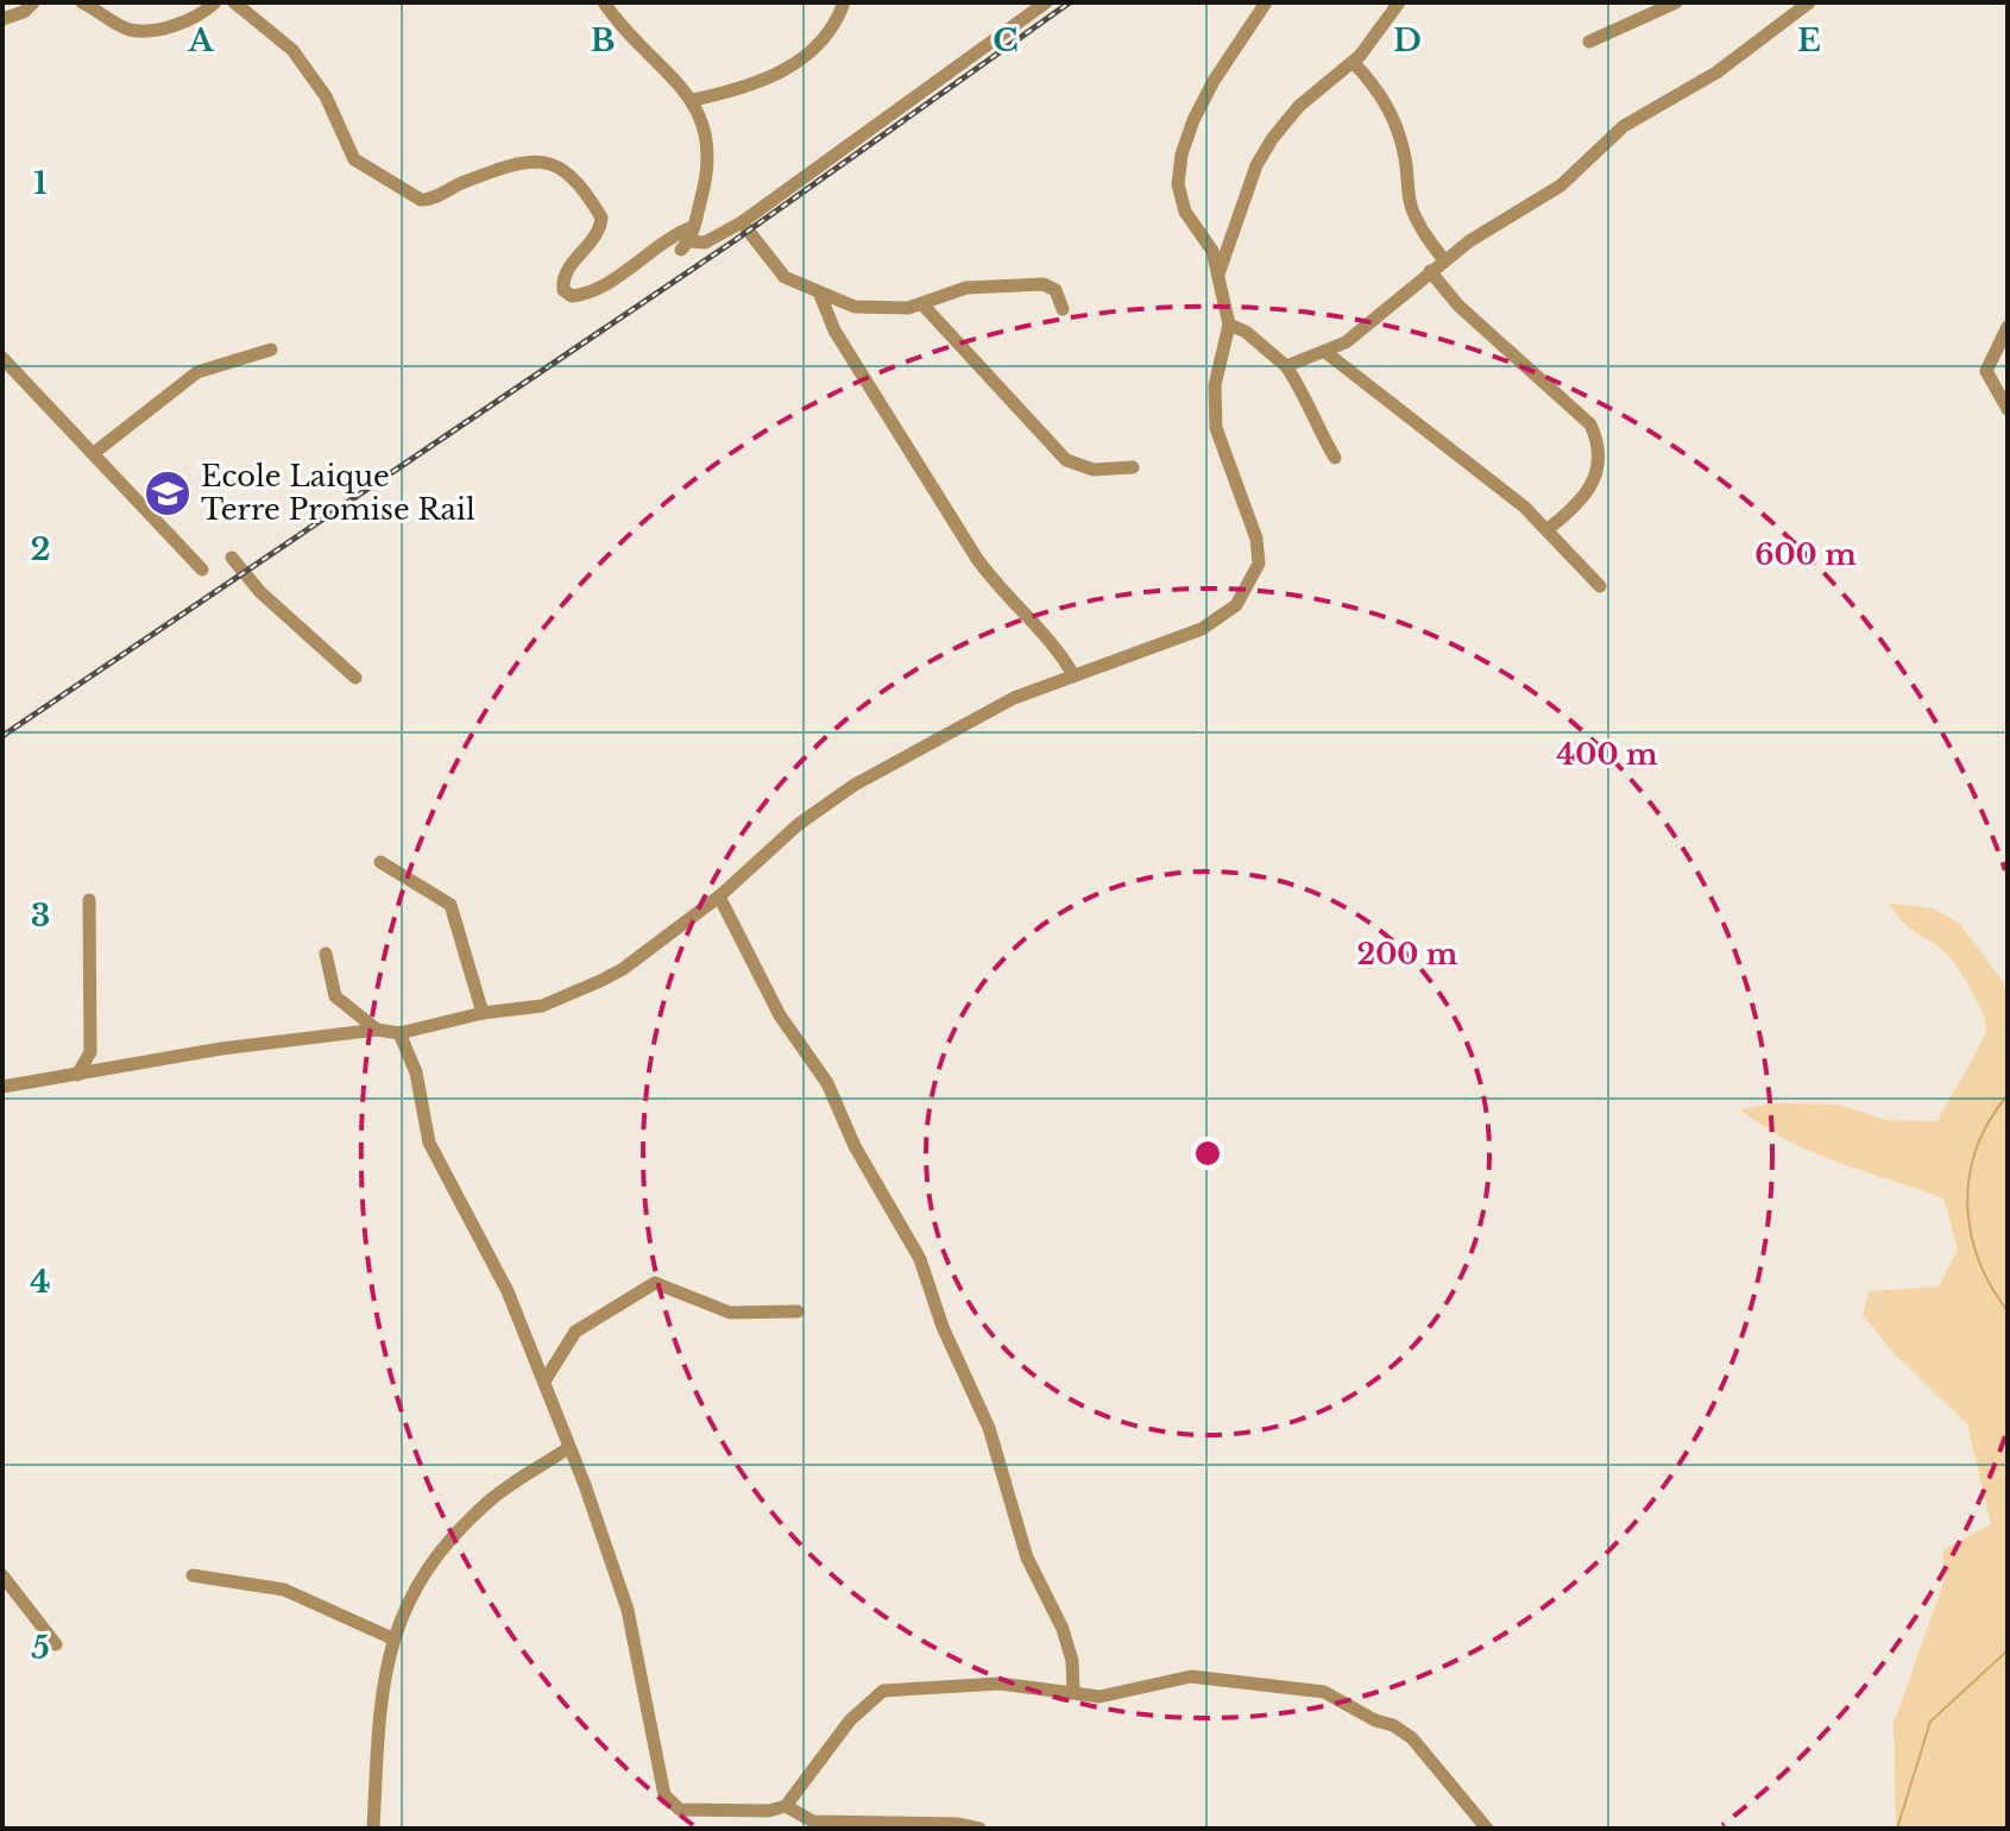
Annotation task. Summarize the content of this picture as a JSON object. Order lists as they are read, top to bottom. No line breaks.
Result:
{"places":{"school or university":["Ecole Laique Terre Promise Rail"]},"grid":{"columns":["A","B","C","D","E"],"rows":["1","2","3","4","5"]},"rings":["600 m","400 m","200 m"]}
